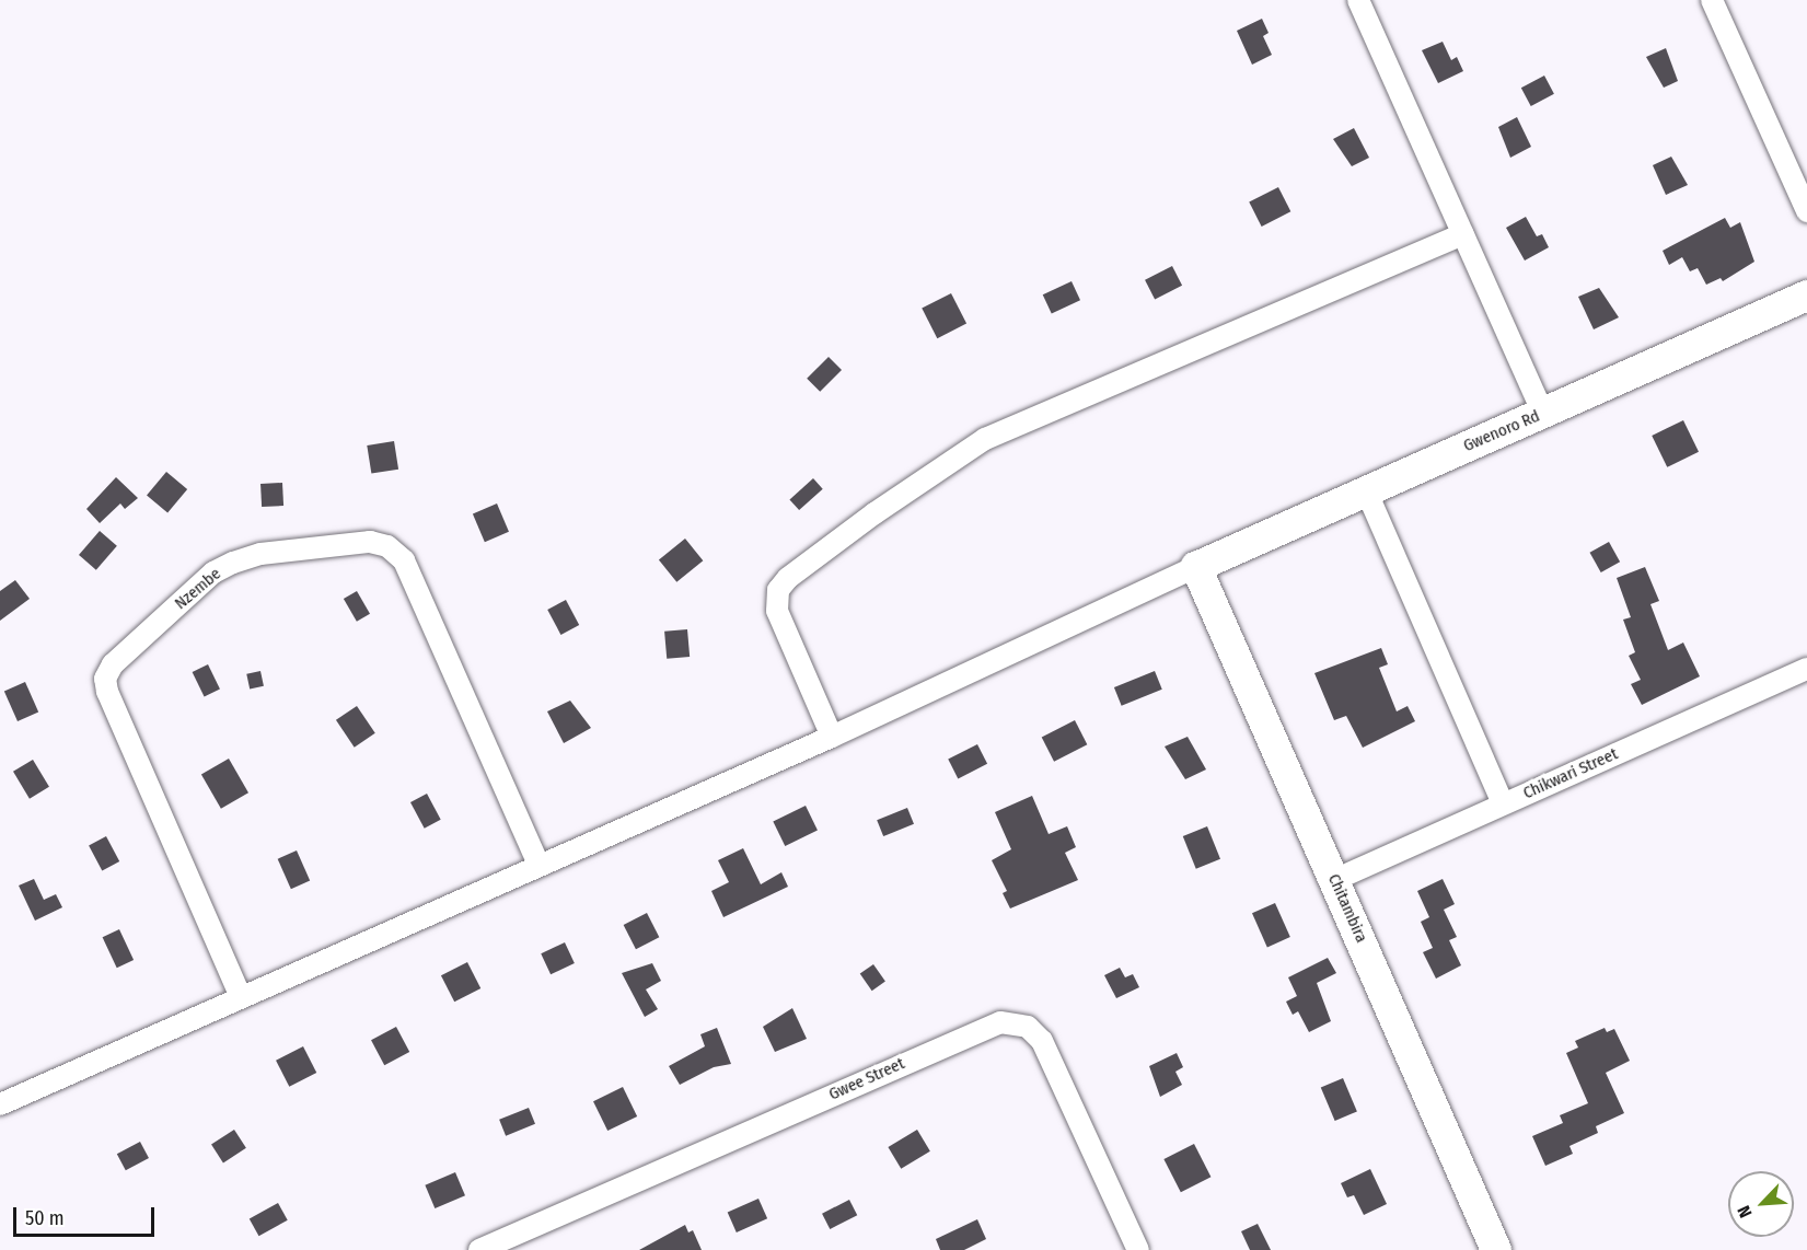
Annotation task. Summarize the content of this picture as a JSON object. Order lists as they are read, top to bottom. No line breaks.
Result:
{"streets":{"street":["Gwenoro Rd","Nzembe","Chikwari Street","Chitambira","Gwee Street"]},"crossings":[["Gwenoro Rd","Chitambira"],["Chikwari Street","Chitambira"]],"scale_bar":"50 m","north":"bottom left"}
